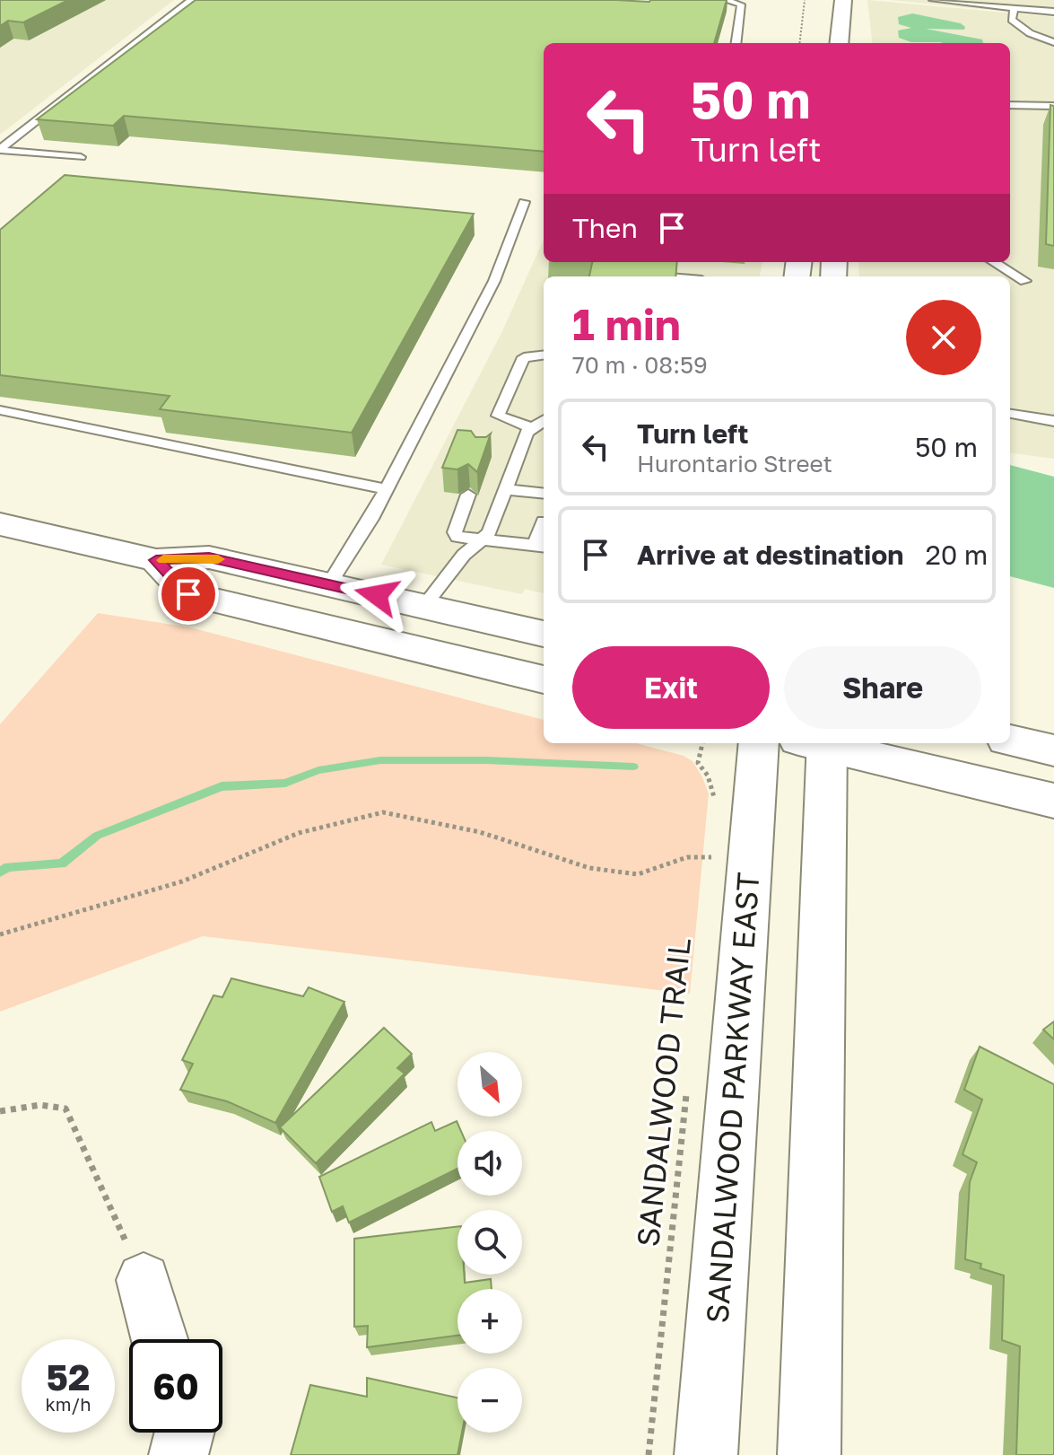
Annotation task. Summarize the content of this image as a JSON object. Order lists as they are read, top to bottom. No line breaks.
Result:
{"streets":{"main road":["SANDALWOOD PARKWAY EAST"],"path":["SANDALWOOD TRAIL"]},"north":"bottom right","page":{"turn":["50 m","Turn left"],"then":"Then","heading":["1 min","70 m · 08:59"],"list":[{"name":"Turn left","note":"Hurontario Street","value":"50 m"},{"name":"Arrive at destination","value":"20 m"}],"buttons":["Exit","Share"],"map_buttons":["+","−"],"speed":"52 km/h","limit":"60"}}
